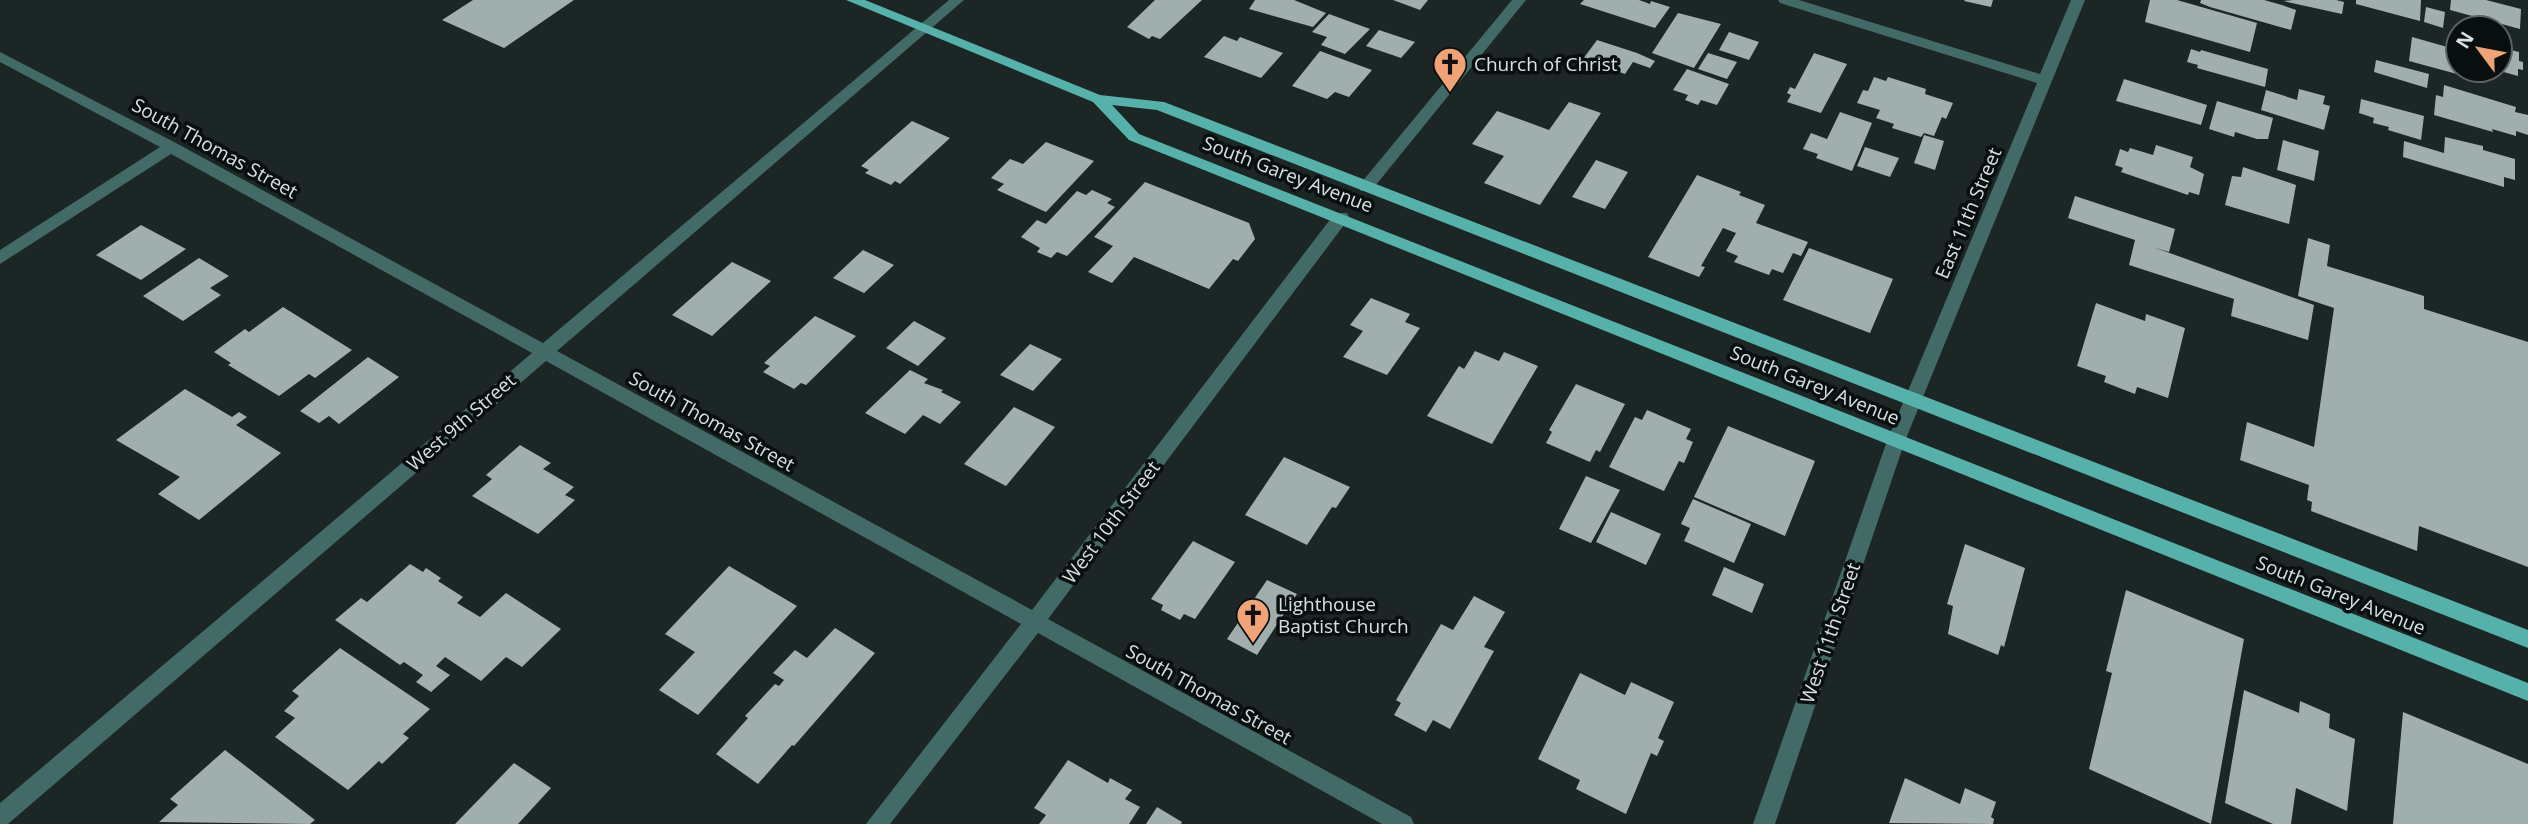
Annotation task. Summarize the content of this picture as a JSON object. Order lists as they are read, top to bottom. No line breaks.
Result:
{"streets":{"main road":["South Garey Avenue"],"street":["South Thomas Street","East 11th Street","West 9th Street","West 10th Street","West 11th Street"]},"crossings":[["South Thomas Street","West 9th Street"],["South Thomas Street","West 10th Street"],["South Garey Avenue","East 11th Street"],["South Garey Avenue","West 9th Street"],["South Garey Avenue","West 10th Street"],["South Garey Avenue","West 11th Street"],["East 11th Street","West 11th Street"]],"places":{"church":["Church of Christ","Lighthouse Baptist Church"]},"north":"top left"}
